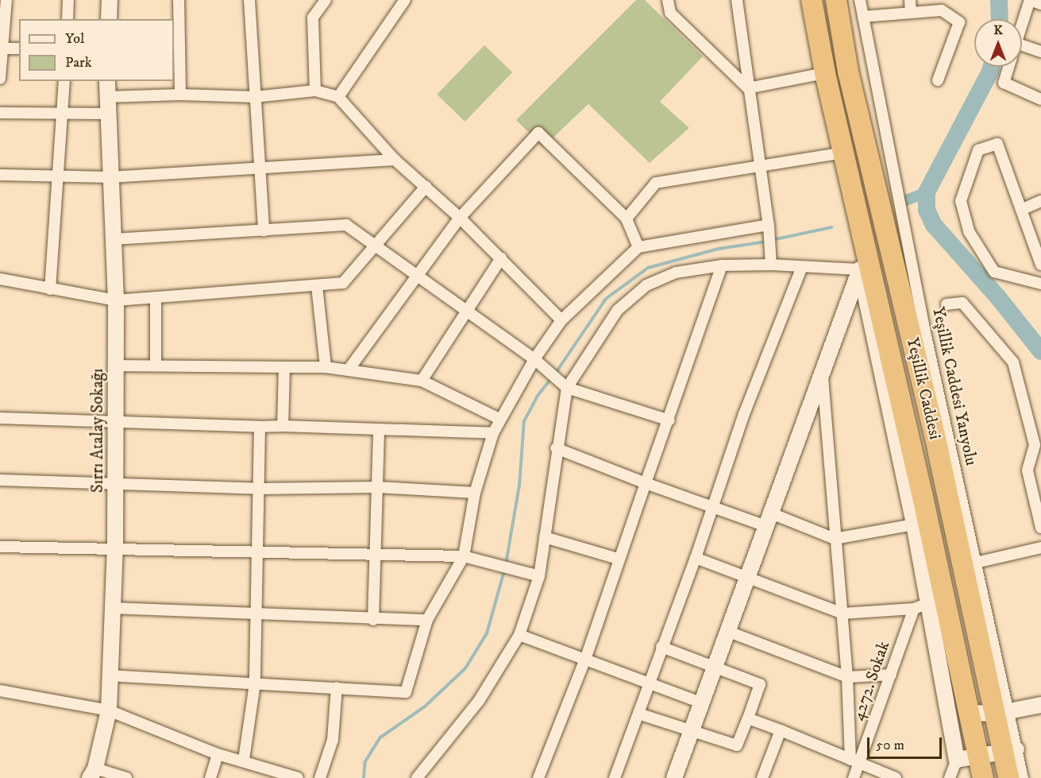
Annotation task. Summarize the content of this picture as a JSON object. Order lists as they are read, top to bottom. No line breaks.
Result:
{"streets":{"highway":["Yeşillik Caddesi"],"street":["Yeşillik Caddesi Yanyolu","Sırrı Atalay Sokağı","4272. Sokak"]},"crossings":[["Yeşillik Caddesi Yanyolu","Yeşillik Caddesi"]],"legend":["Yol","Park"],"scale_bar":"50 m","north":"top"}
